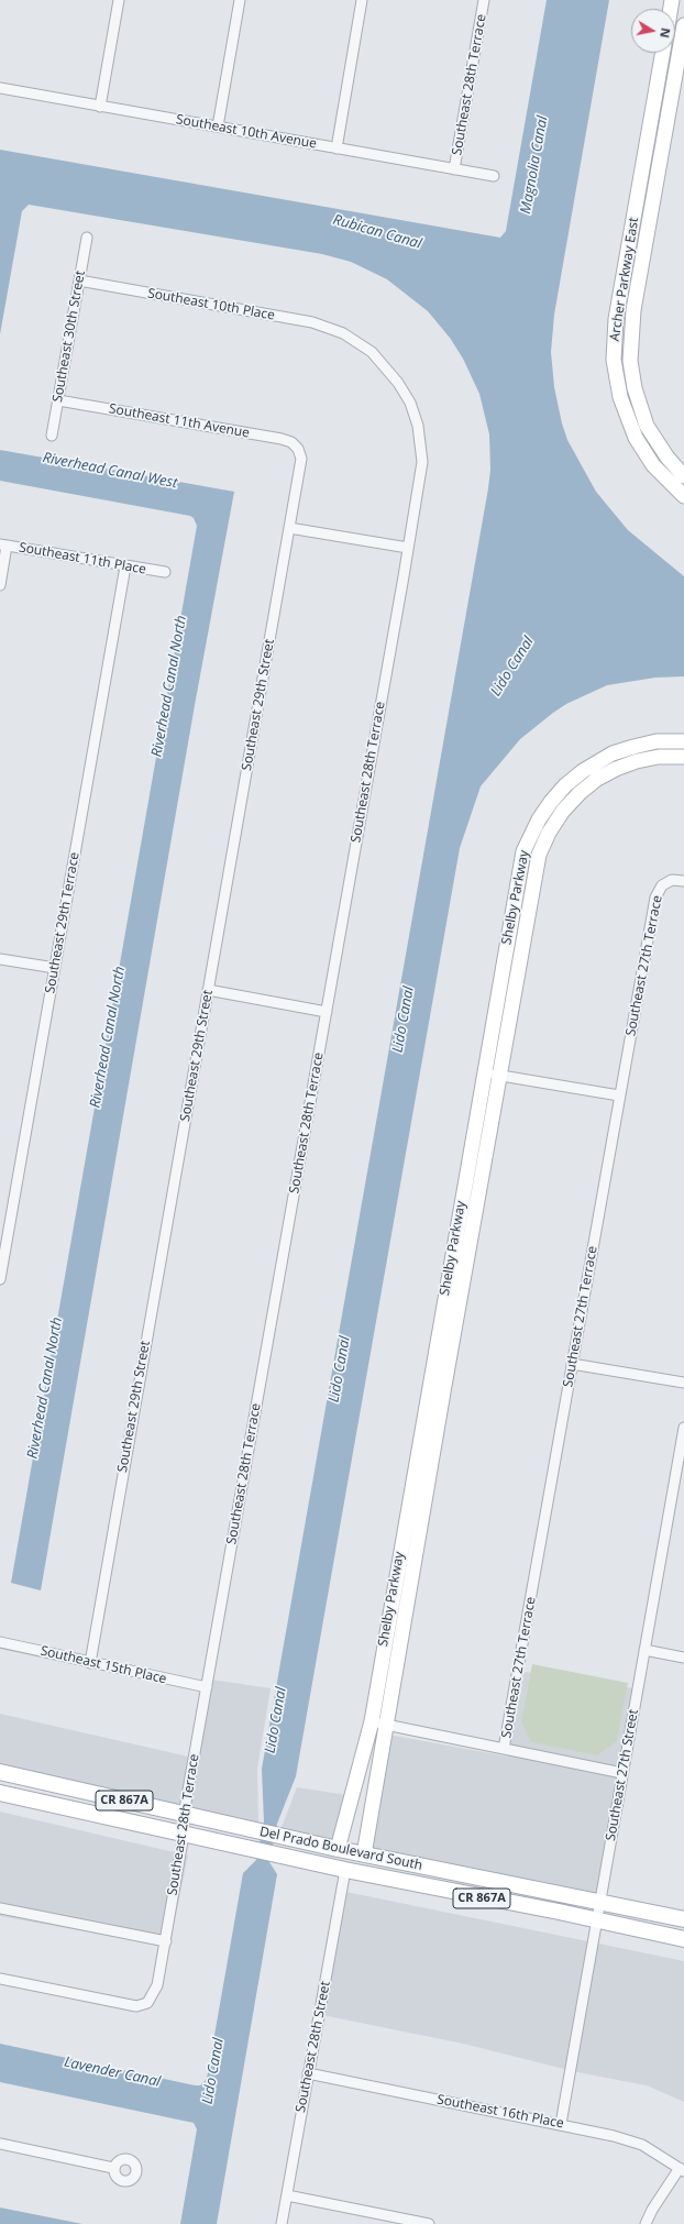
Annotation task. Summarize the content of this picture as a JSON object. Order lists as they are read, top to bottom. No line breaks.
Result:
{"streets":{"main road":["CR 867A","Del Prado Boulevard South"],"street":["Southeast 28th Terrace","Southeast 10th Avenue","Archer Parkway East","Southeast 10th Place","Southeast 30th Street","Southeast 11th Avenue","Southeast 11th Place","Southeast 29th Street","Shelby Parkway","Southeast 29th Terrace","Southeast 27th Terrace","Southeast 15th Place","Southeast 27th Street","Southeast 28th Street","Southeast 16th Place"]},"crossings":[["Southeast 28th Terrace","Southeast 10th Avenue"],["Southeast 28th Terrace","Southeast 10th Place"],["Southeast 28th Terrace","Southeast 15th Place"],["Southeast 28th Terrace","Del Prado Boulevard South"],["Southeast 10th Place","Southeast 30th Street"],["Southeast 30th Street","Southeast 11th Avenue"],["Southeast 11th Avenue","Southeast 29th Street"],["Southeast 11th Place","Southeast 29th Terrace"],["Southeast 29th Street","Southeast 15th Place"],["Shelby Parkway","Del Prado Boulevard South"],["Southeast 27th Street","Del Prado Boulevard South"],["Southeast 27th Street","Southeast 16th Place"],["Del Prado Boulevard South","Southeast 28th Street"],["Southeast 28th Street","Southeast 16th Place"]],"water":["Magnolia Canal","Rubican Canal","Riverhead Canal West","Lido Canal","Riverhead Canal North","Lavender Canal"],"north":"right"}
